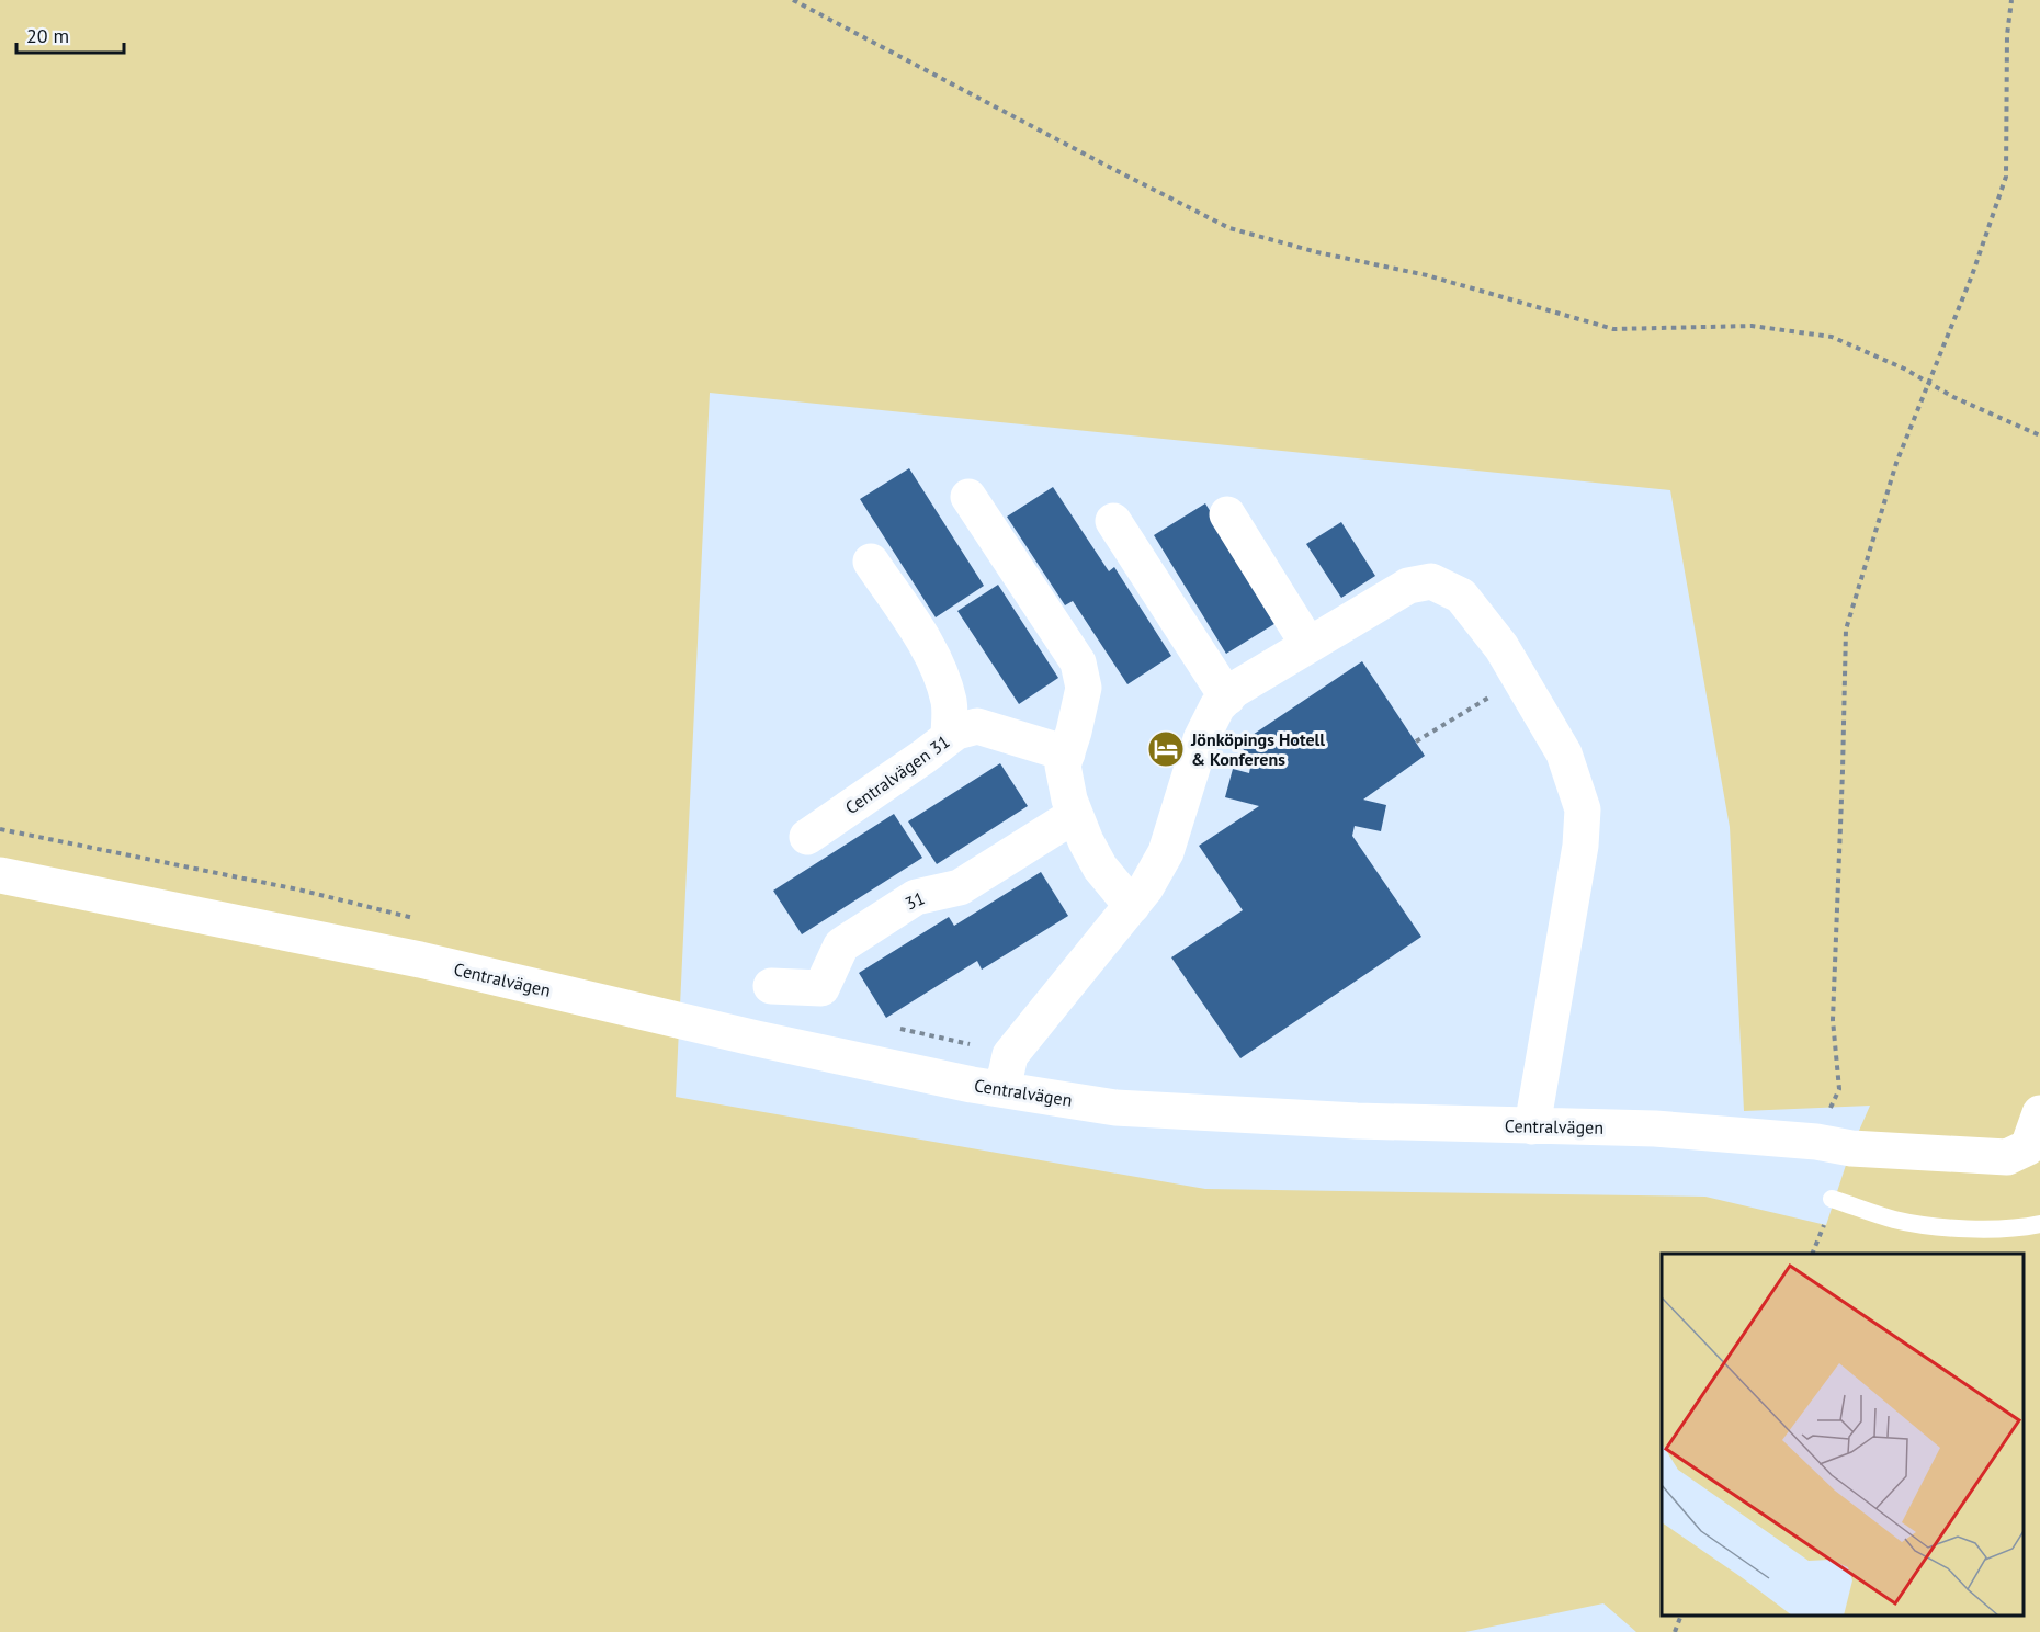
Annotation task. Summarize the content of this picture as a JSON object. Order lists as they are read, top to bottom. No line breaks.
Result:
{"streets":{"street":["Centralvägen 31","31","Centralvägen"]},"places":{"hotel":["Jönköpings Hotell & Konferens"]},"scale_bar":"20 m"}
